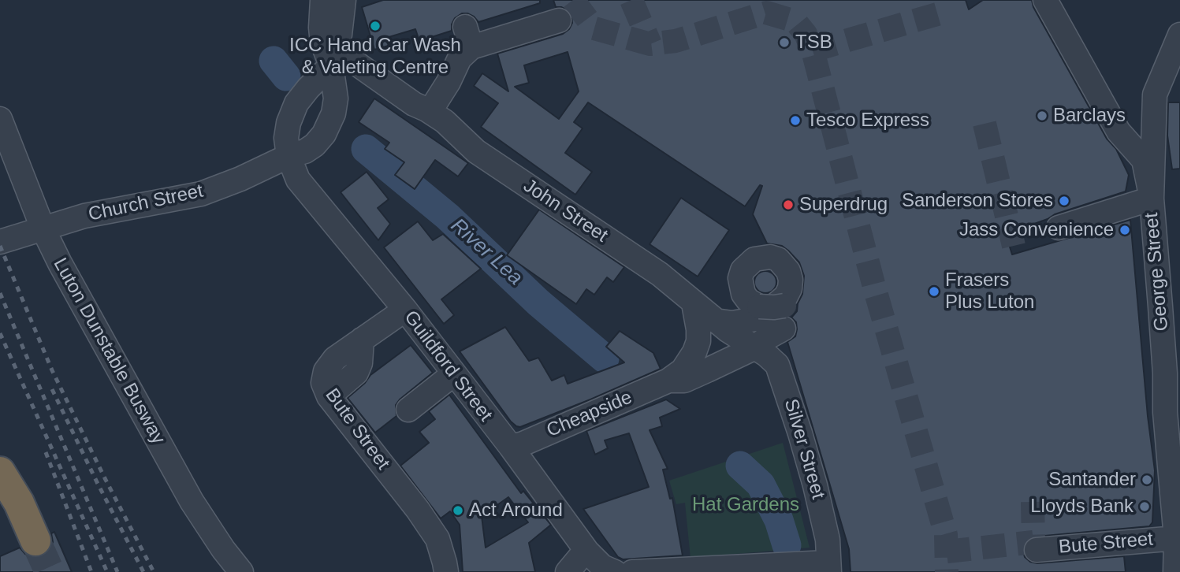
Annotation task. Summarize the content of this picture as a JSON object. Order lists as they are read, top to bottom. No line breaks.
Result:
{"streets":{"street":["Church Street","John Street","George Street","Luton Dunstable Busway","Guildford Street","Cheapside","Bute Street","Silver Street"]},"crossings":[["Church Street","Luton Dunstable Busway"],["Church Street","Guildford Street"],["John Street","Silver Street"],["George Street","Bute Street"],["Guildford Street","Cheapside"],["Guildford Street","Bute Street"]],"water":["River Lea"],"parks":["Hat Gardens"],"places":["ICC Hand Car Wash & Valeting Centre","TSB","Barclays","Tesco Express","Sanderson Stores","Superdrug","Jass Convenience","Frasers Plus Luton","Santander","Lloyds Bank","Act Around"]}
